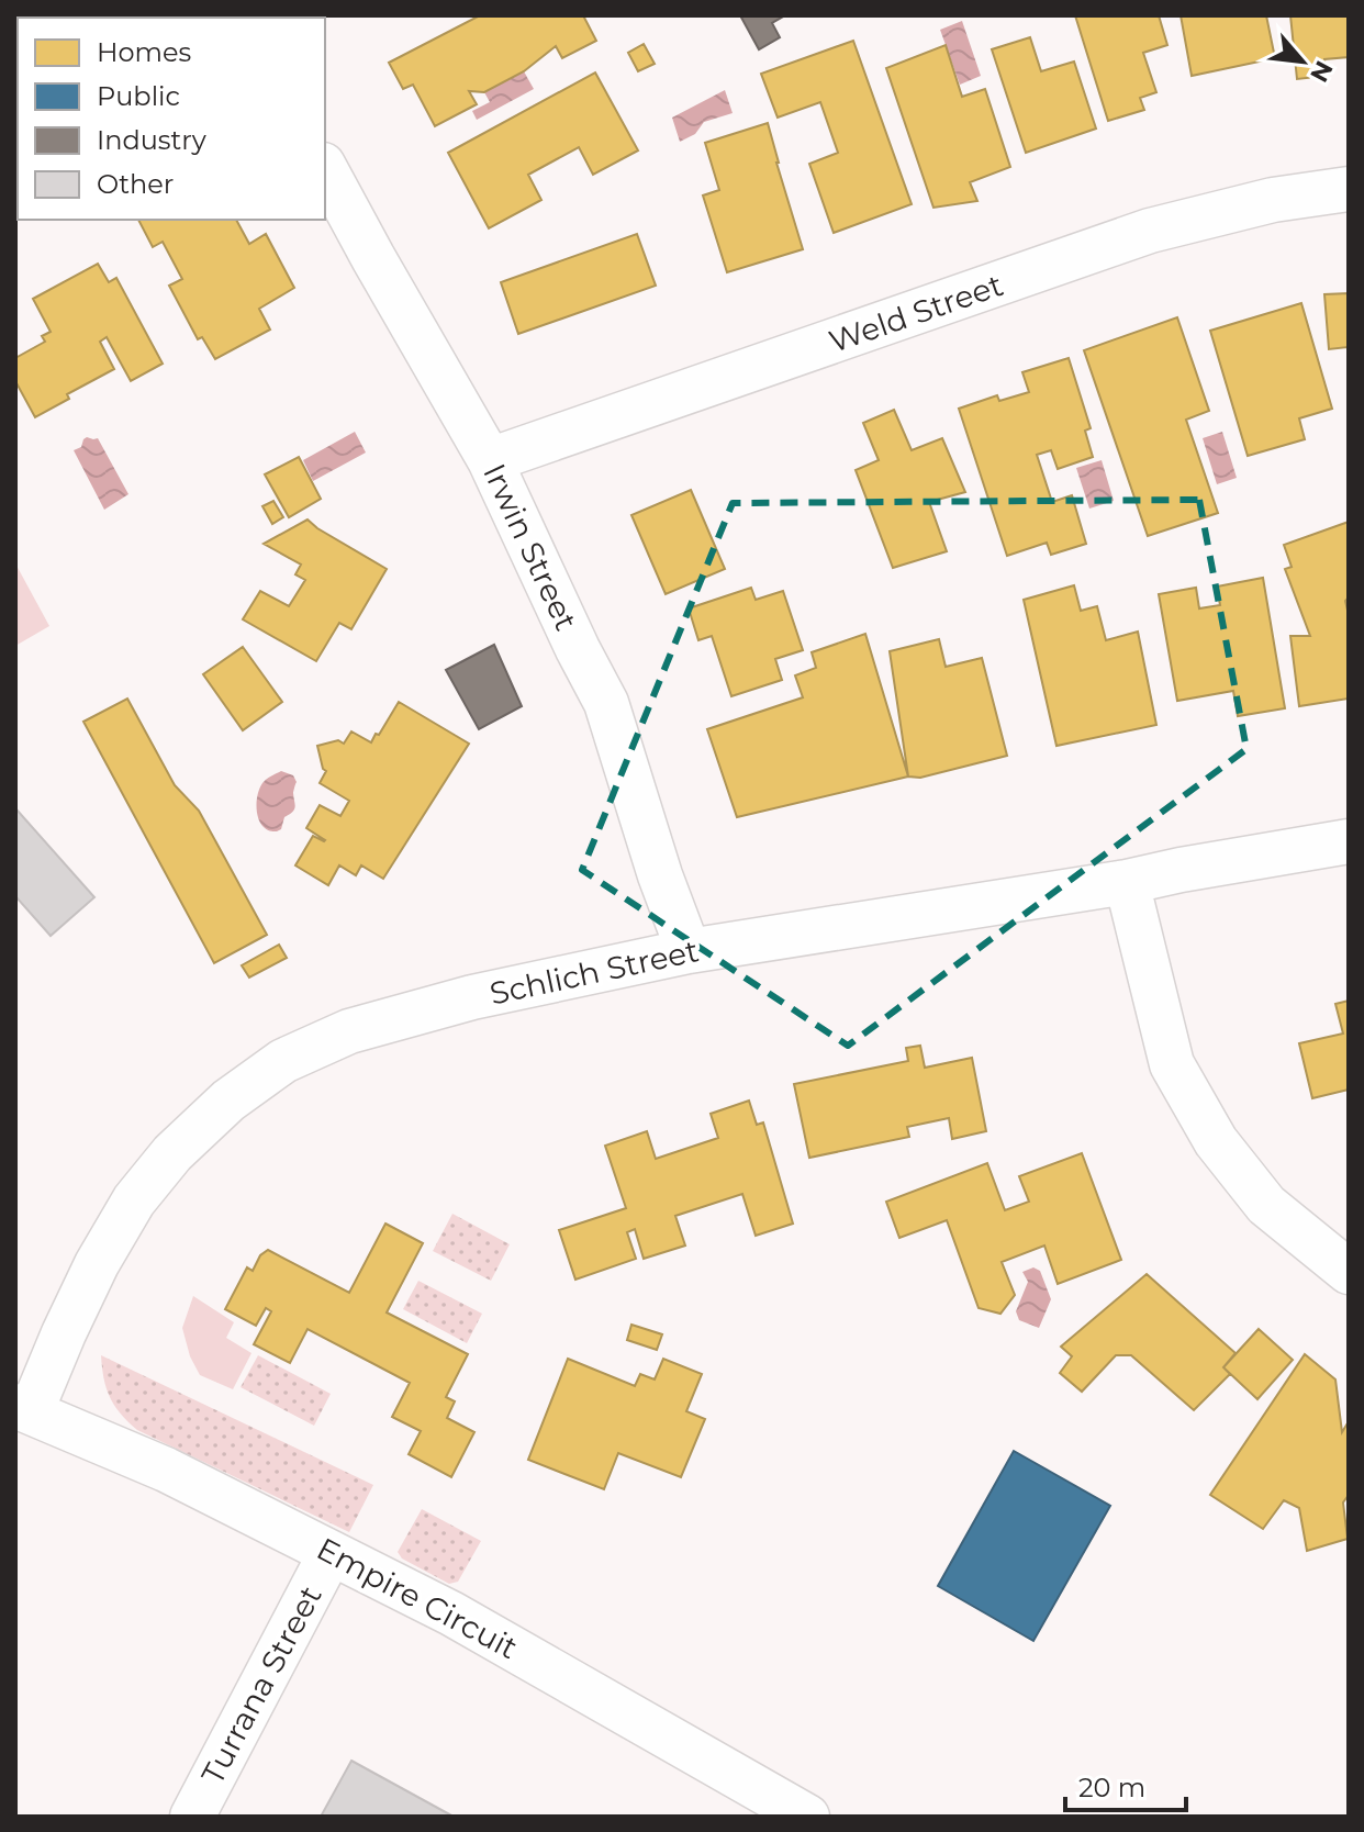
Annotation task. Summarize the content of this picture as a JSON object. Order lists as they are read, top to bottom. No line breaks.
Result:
{"streets":{"street":["Weld Street","Irwin Street","Schlich Street","Empire Circuit","Turrana Street"]},"crossings":[["Weld Street","Irwin Street"],["Irwin Street","Schlich Street"],["Schlich Street","Empire Circuit"],["Empire Circuit","Turrana Street"]],"legend":["Homes","Public","Industry","Other"],"scale_bar":"20 m","north":"bottom right"}
